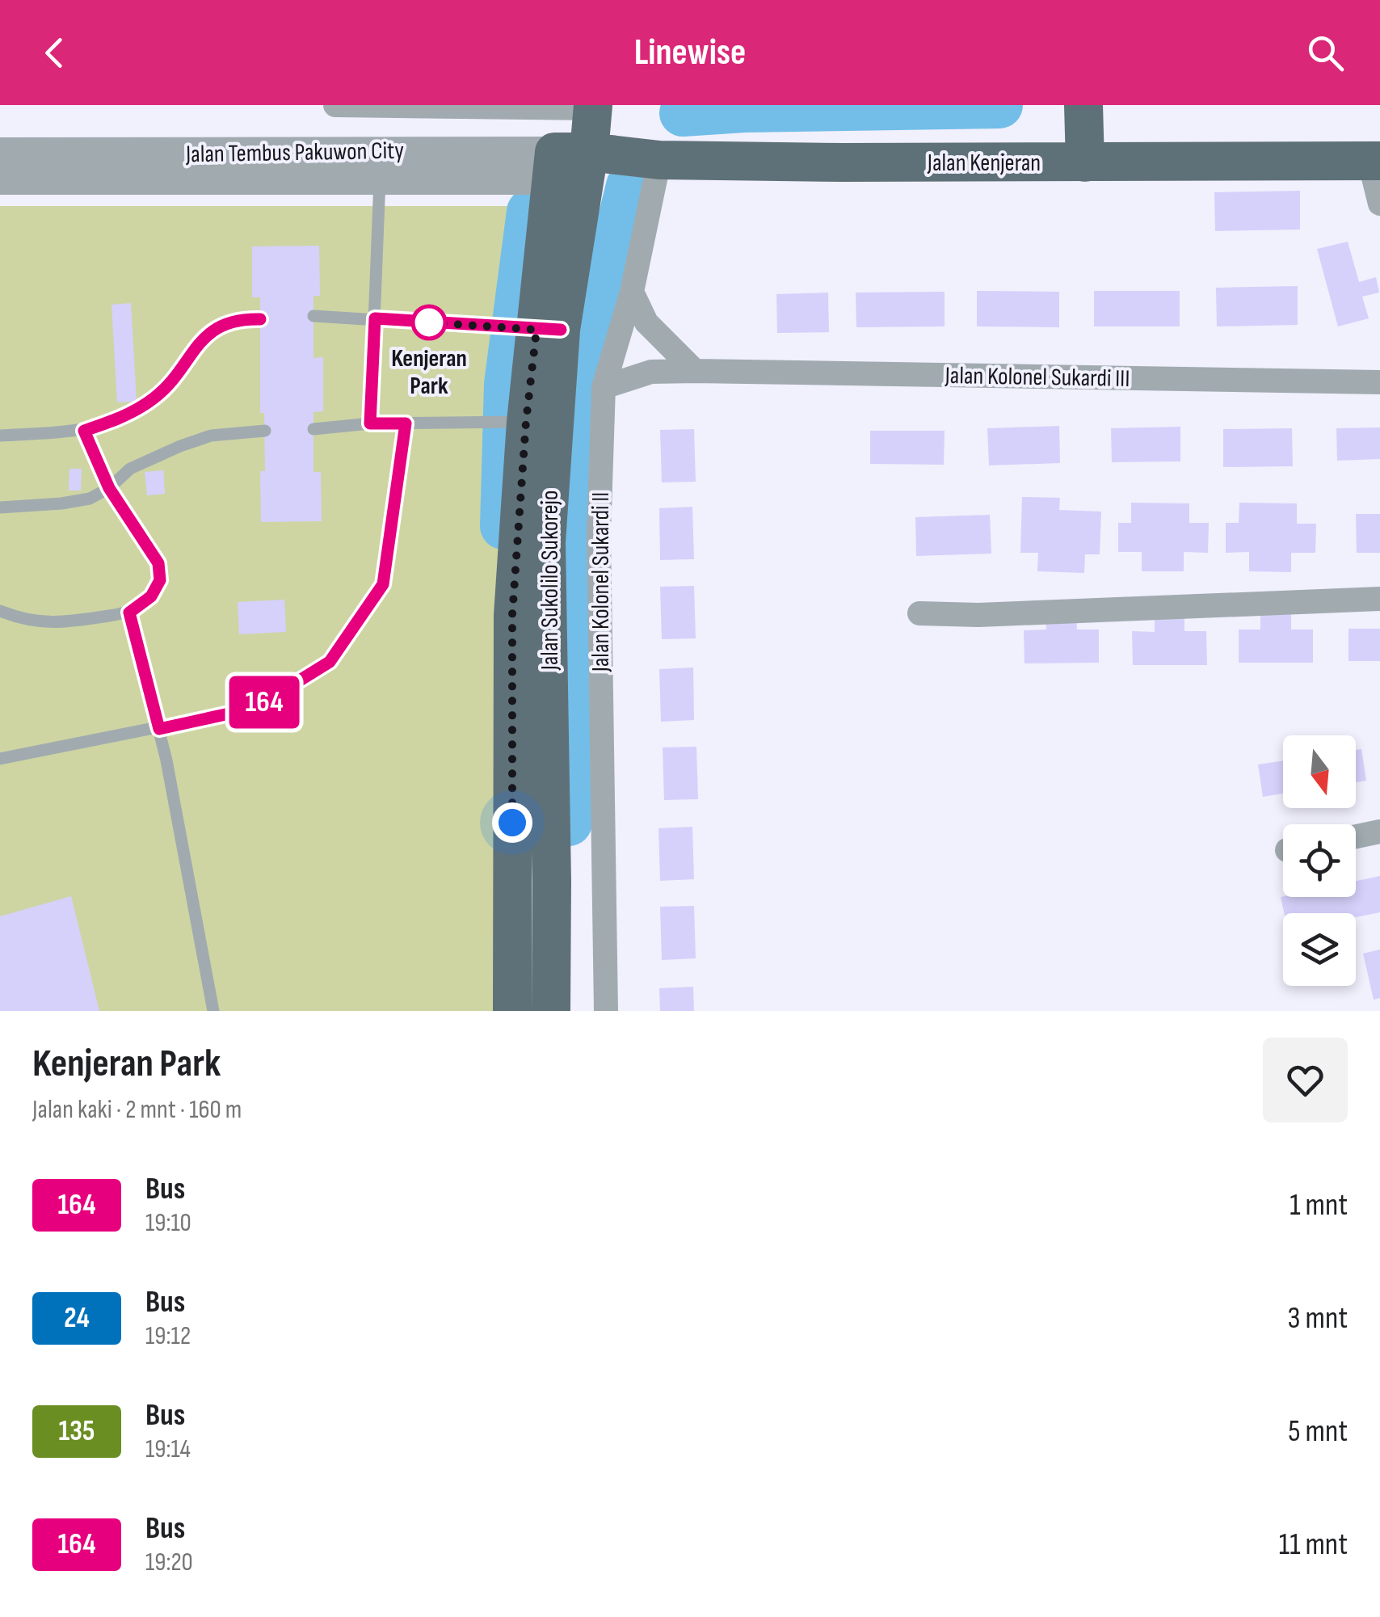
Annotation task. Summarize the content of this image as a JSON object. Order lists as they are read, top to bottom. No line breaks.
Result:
{"streets":{"main road":["Jalan Kenjeran","Jalan Sukolilo Sukorejo"],"street":["Jalan Tembus Pakuwon City","Jalan Kolonel Sukardi III","Jalan Kolonel Sukardi II"]},"crossings":[["Jalan Tembus Pakuwon City","Jalan Kenjeran"],["Jalan Tembus Pakuwon City","Jalan Sukolilo Sukorejo"],["Jalan Kenjeran","Jalan Sukolilo Sukorejo"],["Jalan Kenjeran","Jalan Kolonel Sukardi II"],["Jalan Kolonel Sukardi III","Jalan Kolonel Sukardi II"]],"places":["Kenjeran Park"],"lines":["bus line 164"],"north":"bottom","page":{"header":"Linewise","on_map":"164","heading":["Kenjeran Park","Jalan kaki · 2 mnt · 160 m"],"list":[{"mark":"164","name":"Bus","note":"19:10","value":"1 mnt"},{"mark":"24","name":"Bus","note":"19:12","value":"3 mnt"},{"mark":"135","name":"Bus","note":"19:14","value":"5 mnt"},{"mark":"164","name":"Bus","note":"19:20","value":"11 mnt"}]}}
